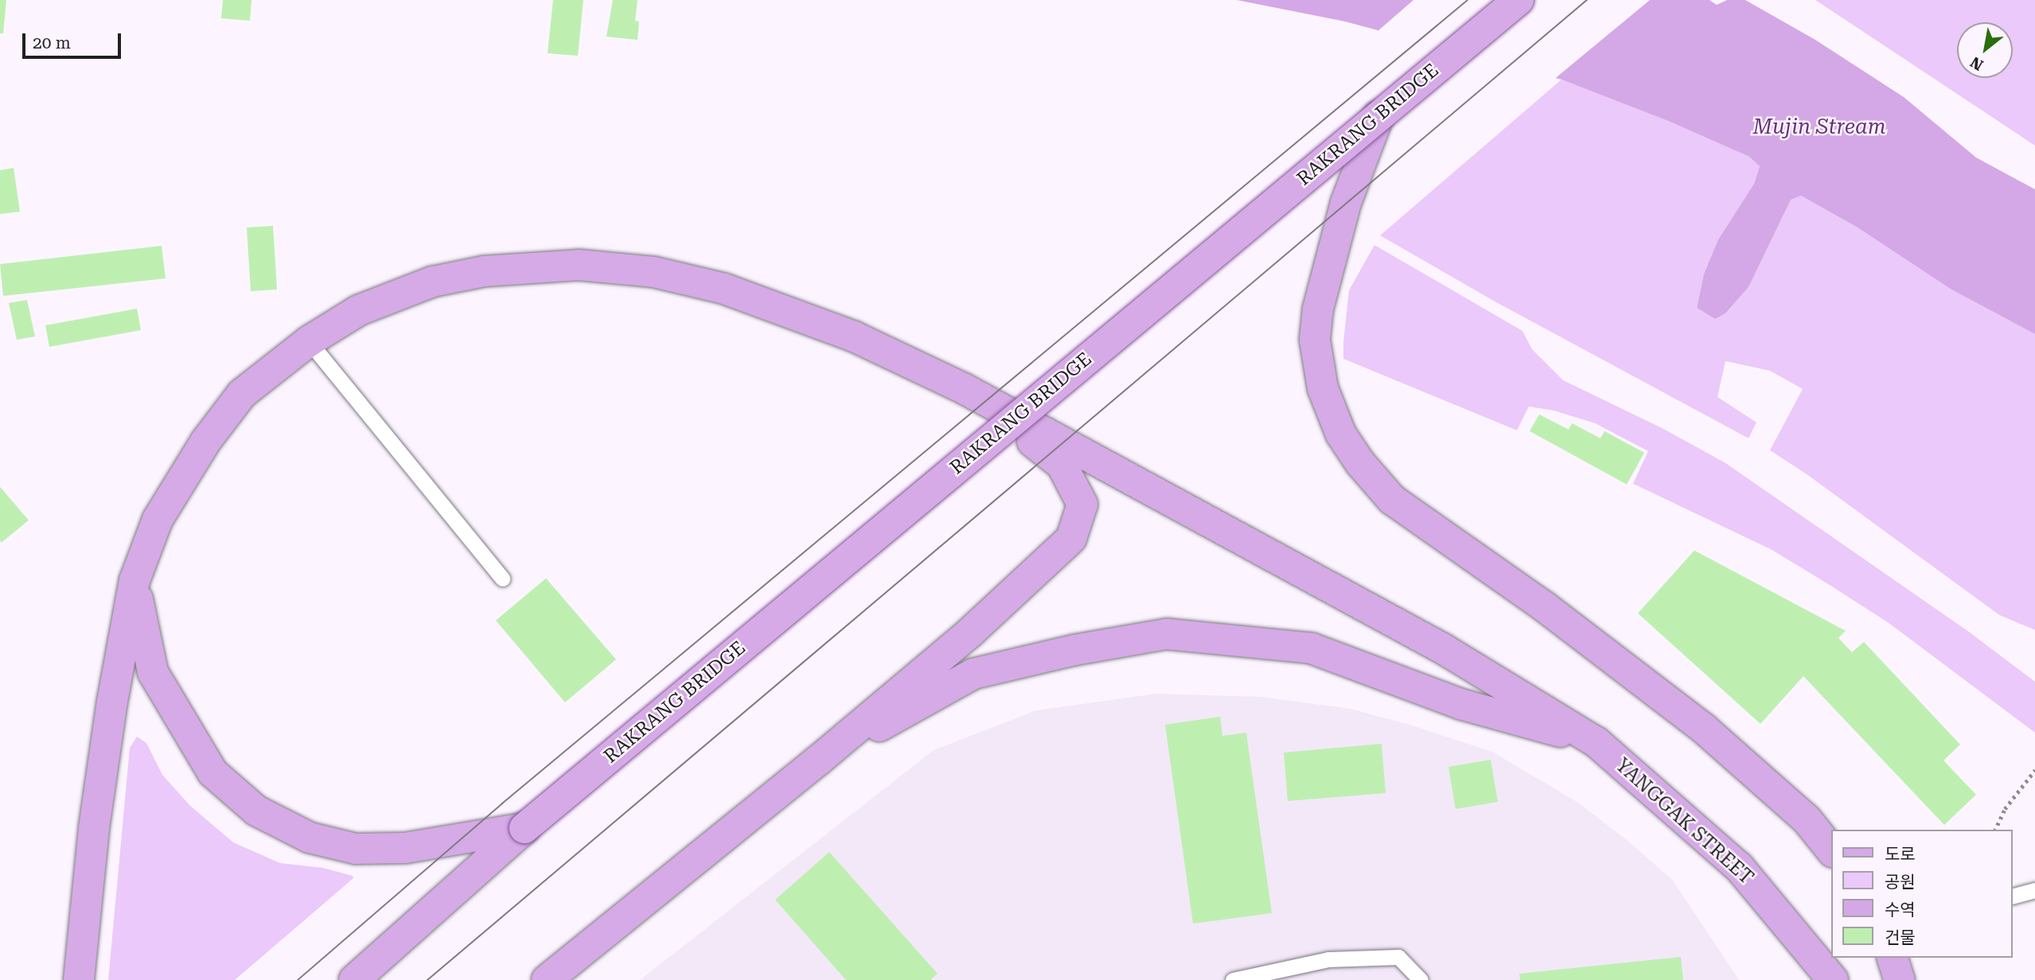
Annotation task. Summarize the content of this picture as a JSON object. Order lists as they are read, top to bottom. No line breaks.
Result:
{"streets":{"main road":["RAKRANG BRIDGE","YANGGAK STREET"]},"water":["Mujin Stream"],"legend":["도로","공원","수역","건물"],"scale_bar":"20 m","north":"bottom left"}
